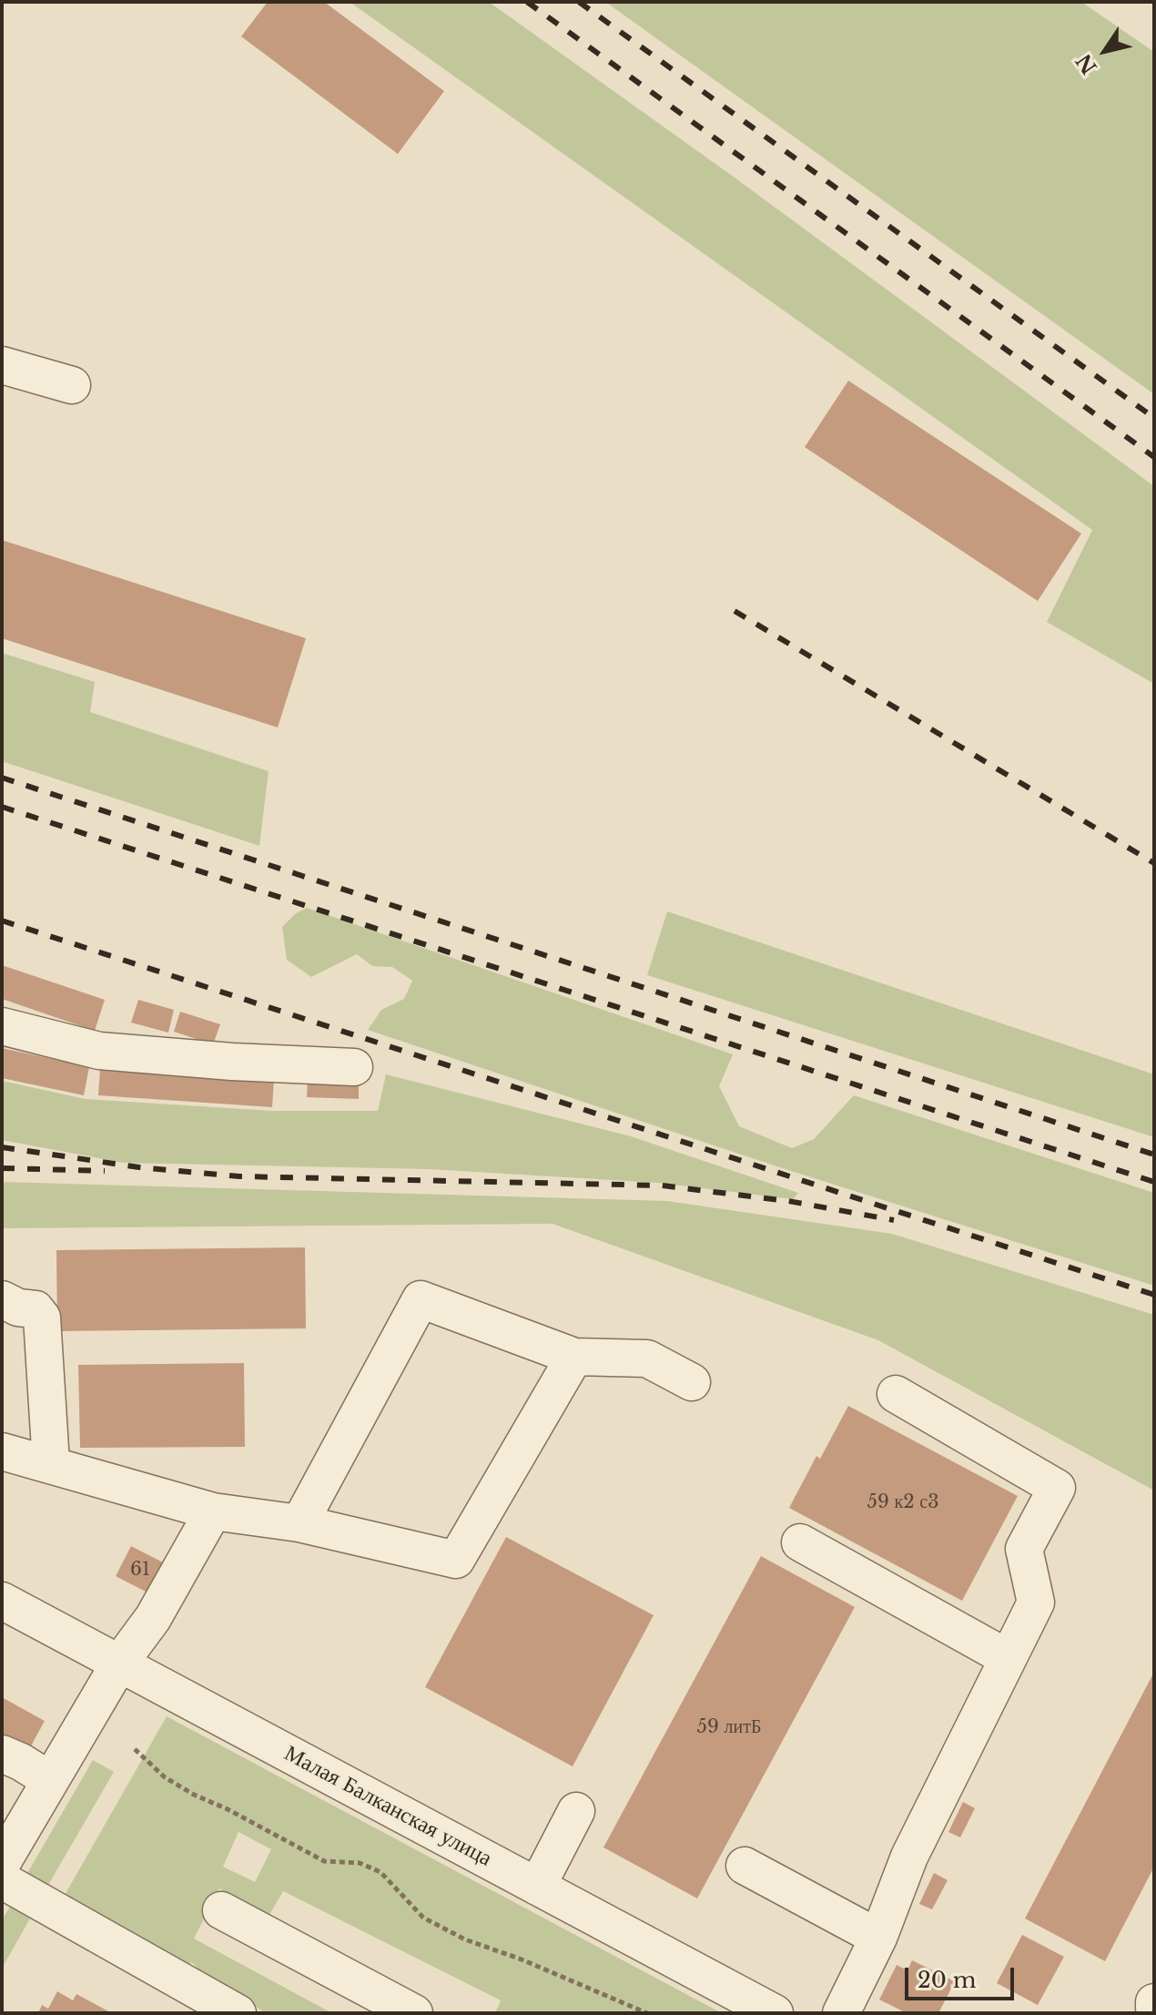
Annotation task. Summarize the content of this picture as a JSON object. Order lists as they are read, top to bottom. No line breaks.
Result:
{"streets":{"street":["Малая Балканская улица"]},"house_numbers":["59 к2 с3","61","59 литБ"],"scale_bar":"20 m","north":"bottom left"}
